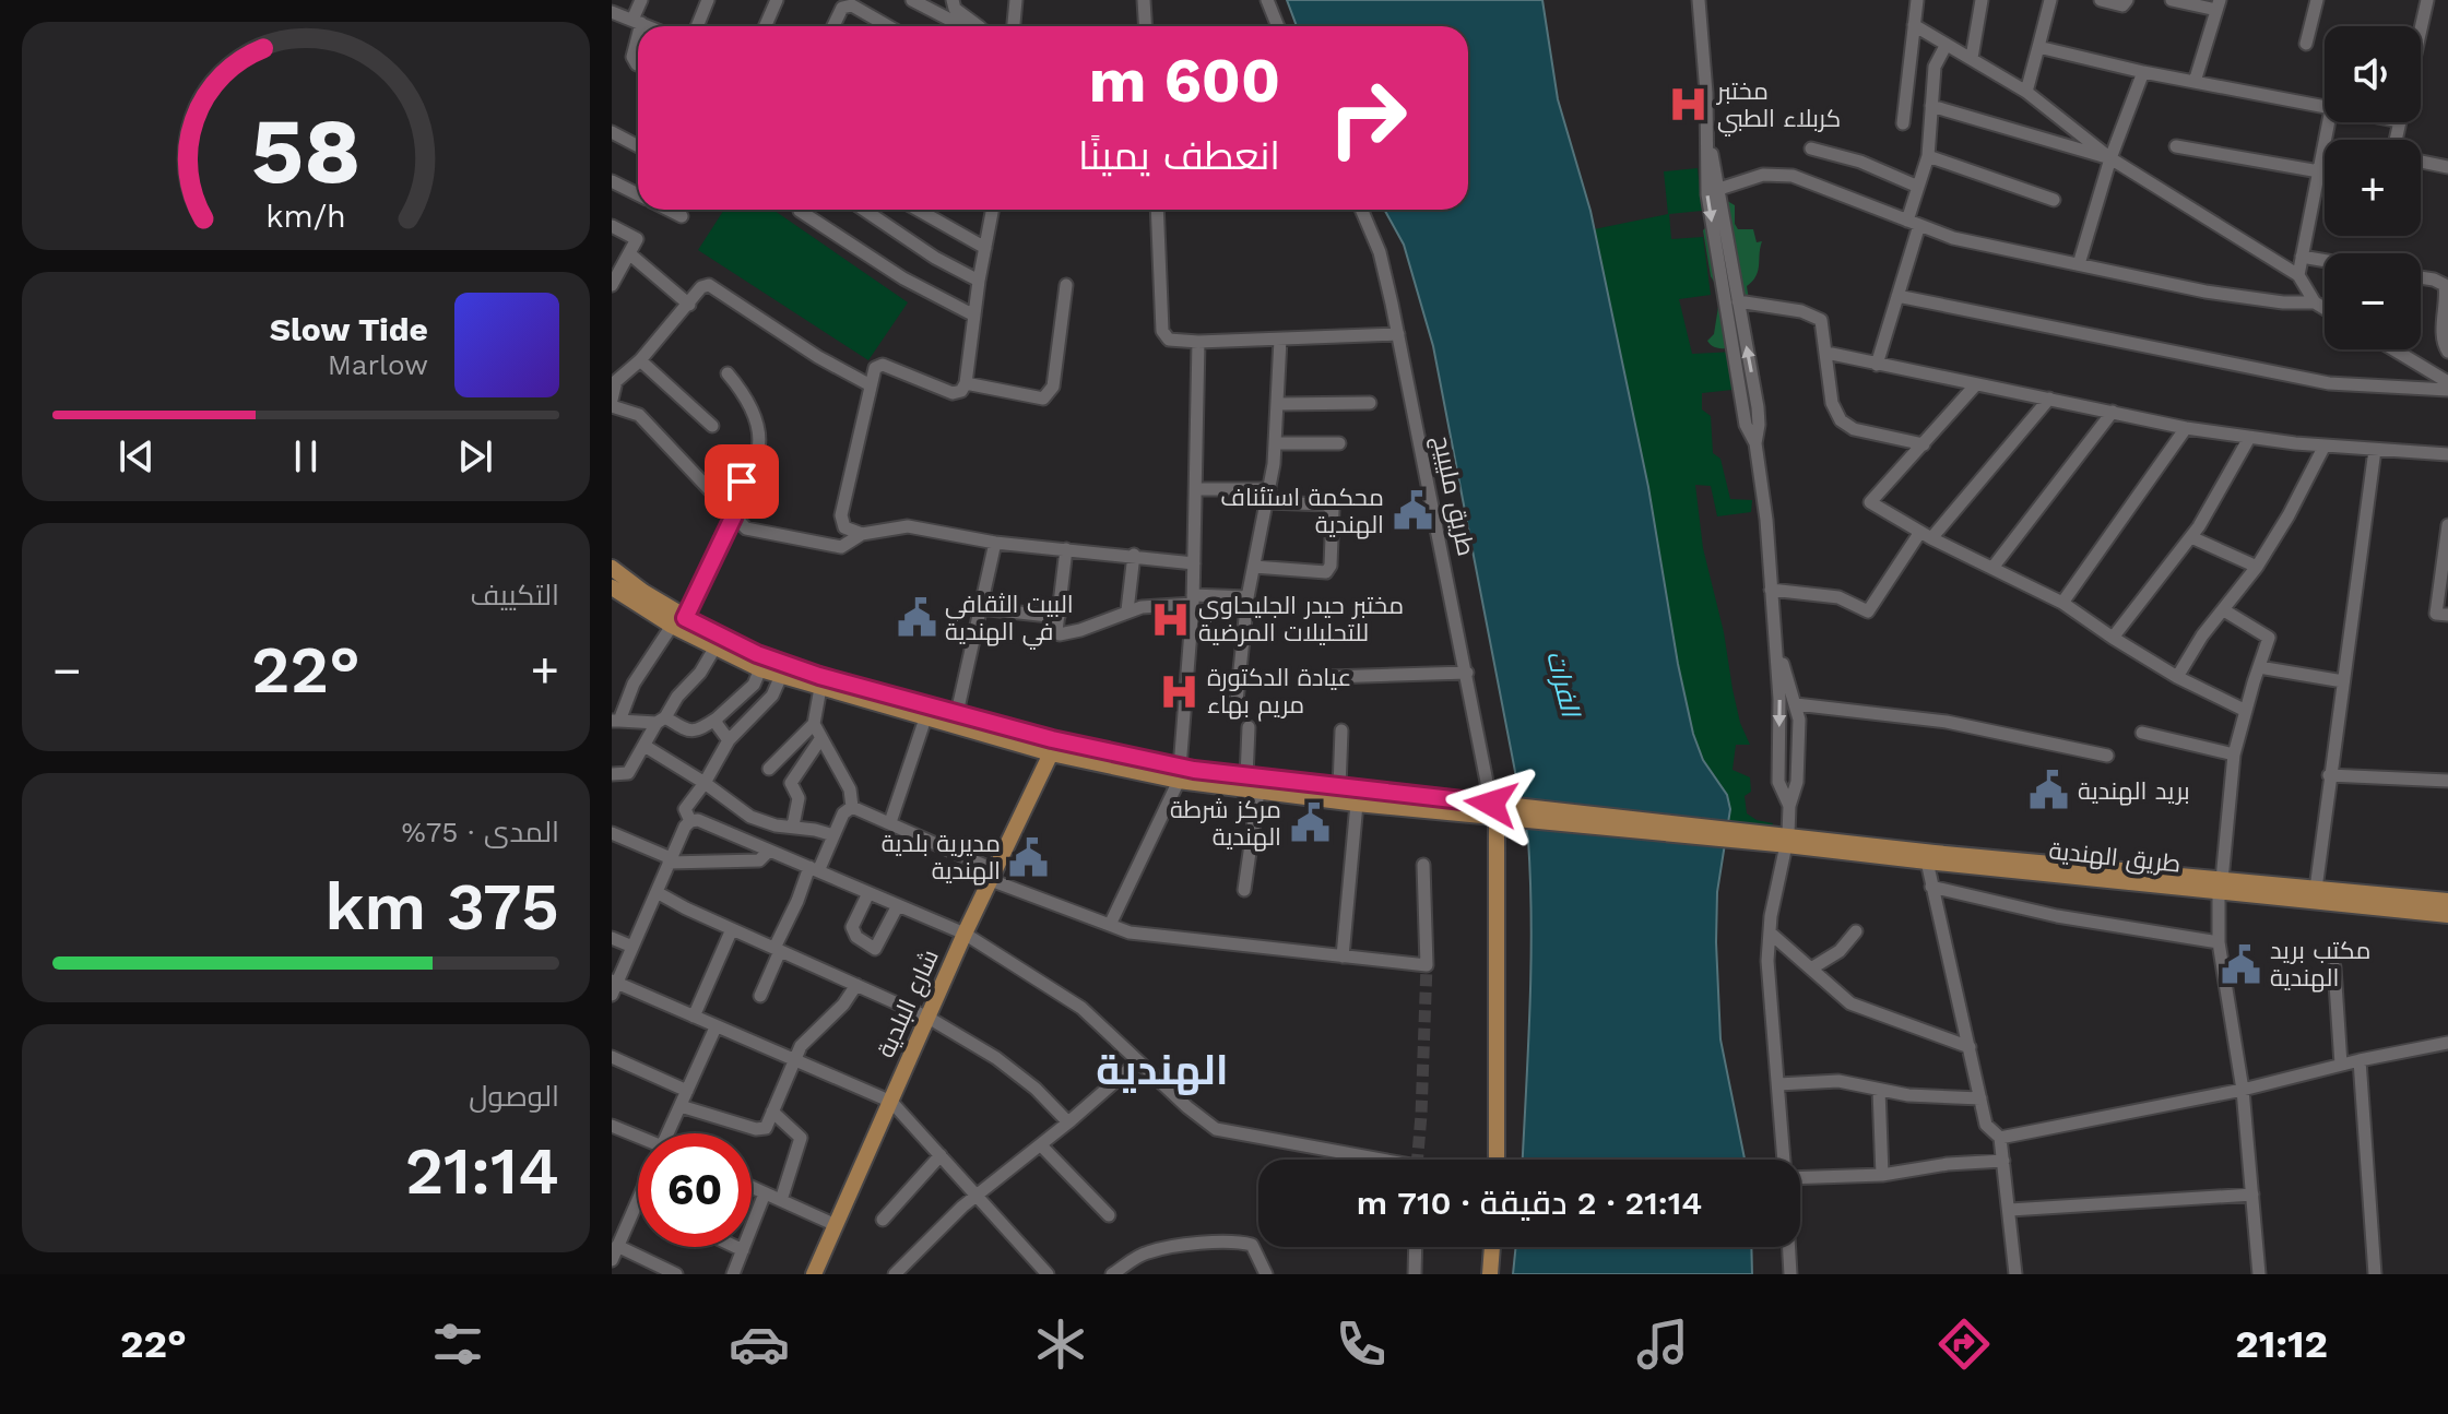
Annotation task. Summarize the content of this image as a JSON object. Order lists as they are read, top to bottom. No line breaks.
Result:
{"streets":{"main road":["طريق الهندية","شارع البلدية"],"street":["طريق مليبيج"]},"districts":["الهندية"],"water":["الفرات"],"places":{"hospital":["مختبر كربلاء الطبي","مختبر حيدر الجليحاوي للتحليلات المرضية","عيادة الدكتورة مريم بهاء"],"public building":["محكمة استئناف الهندية","البيت الثقافي في الهندية","بريد الهندية","مركز شرطة الهندية","مديرية بلدية الهندية","مكتب بريد الهندية"]},"page":{"map_buttons":["+","−"],"turn":["600 m","انعطف يمينًا"],"song":["Slow Tide","Marlow"],"tile":["التكييف",["المدى · 75%","375 km"],["الوصول","21:14"]],"heat":["−","22°","+"],"limit":"60","trip":"21:14 · 2 دقيقة · 710 m","tabs":["21:12","22°"],"gauge":["58","km/h"]}}
